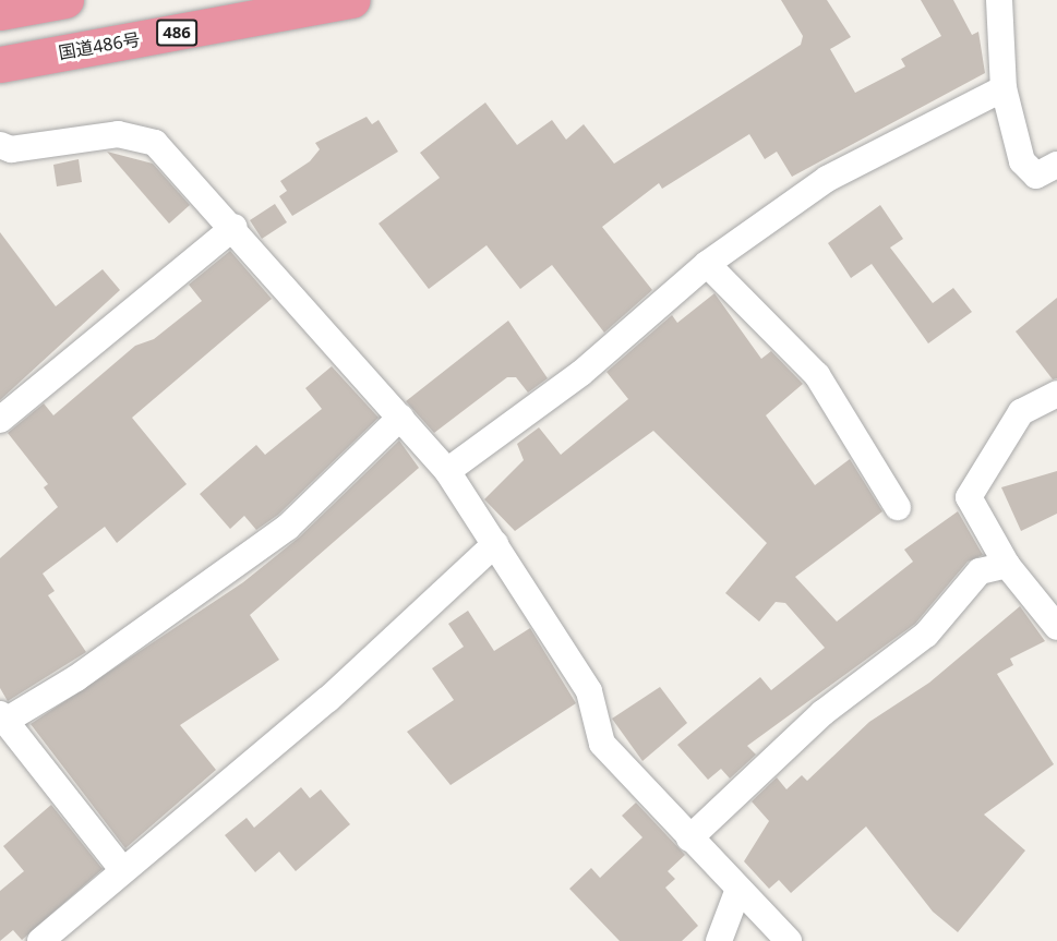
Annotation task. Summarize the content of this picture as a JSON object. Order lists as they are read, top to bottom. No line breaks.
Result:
{"streets":{"highway":["486","国道486号"]}}
